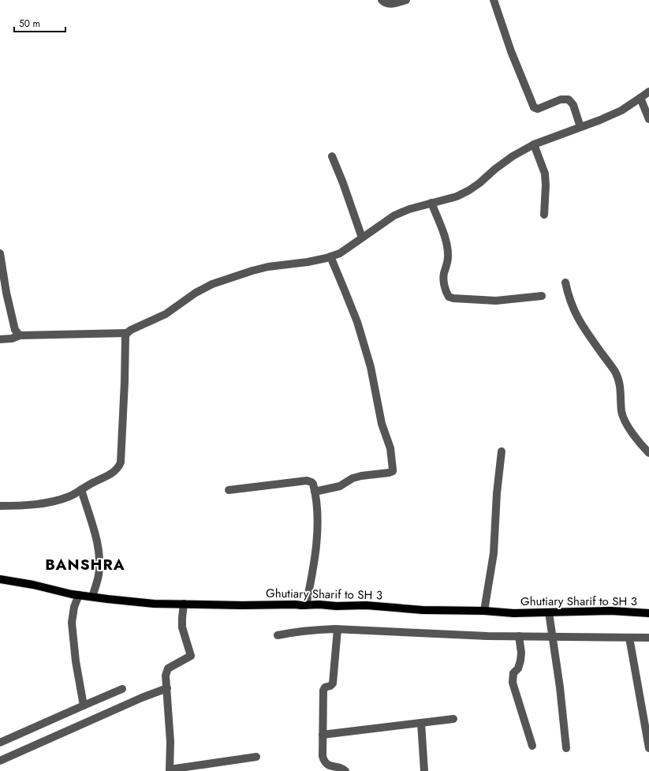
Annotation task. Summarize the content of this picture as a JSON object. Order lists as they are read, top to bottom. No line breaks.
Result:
{"streets":{"main road":["Ghutiary Sharif to SH 3"]},"districts":["BANSHRA"],"scale_bar":"50 m"}
